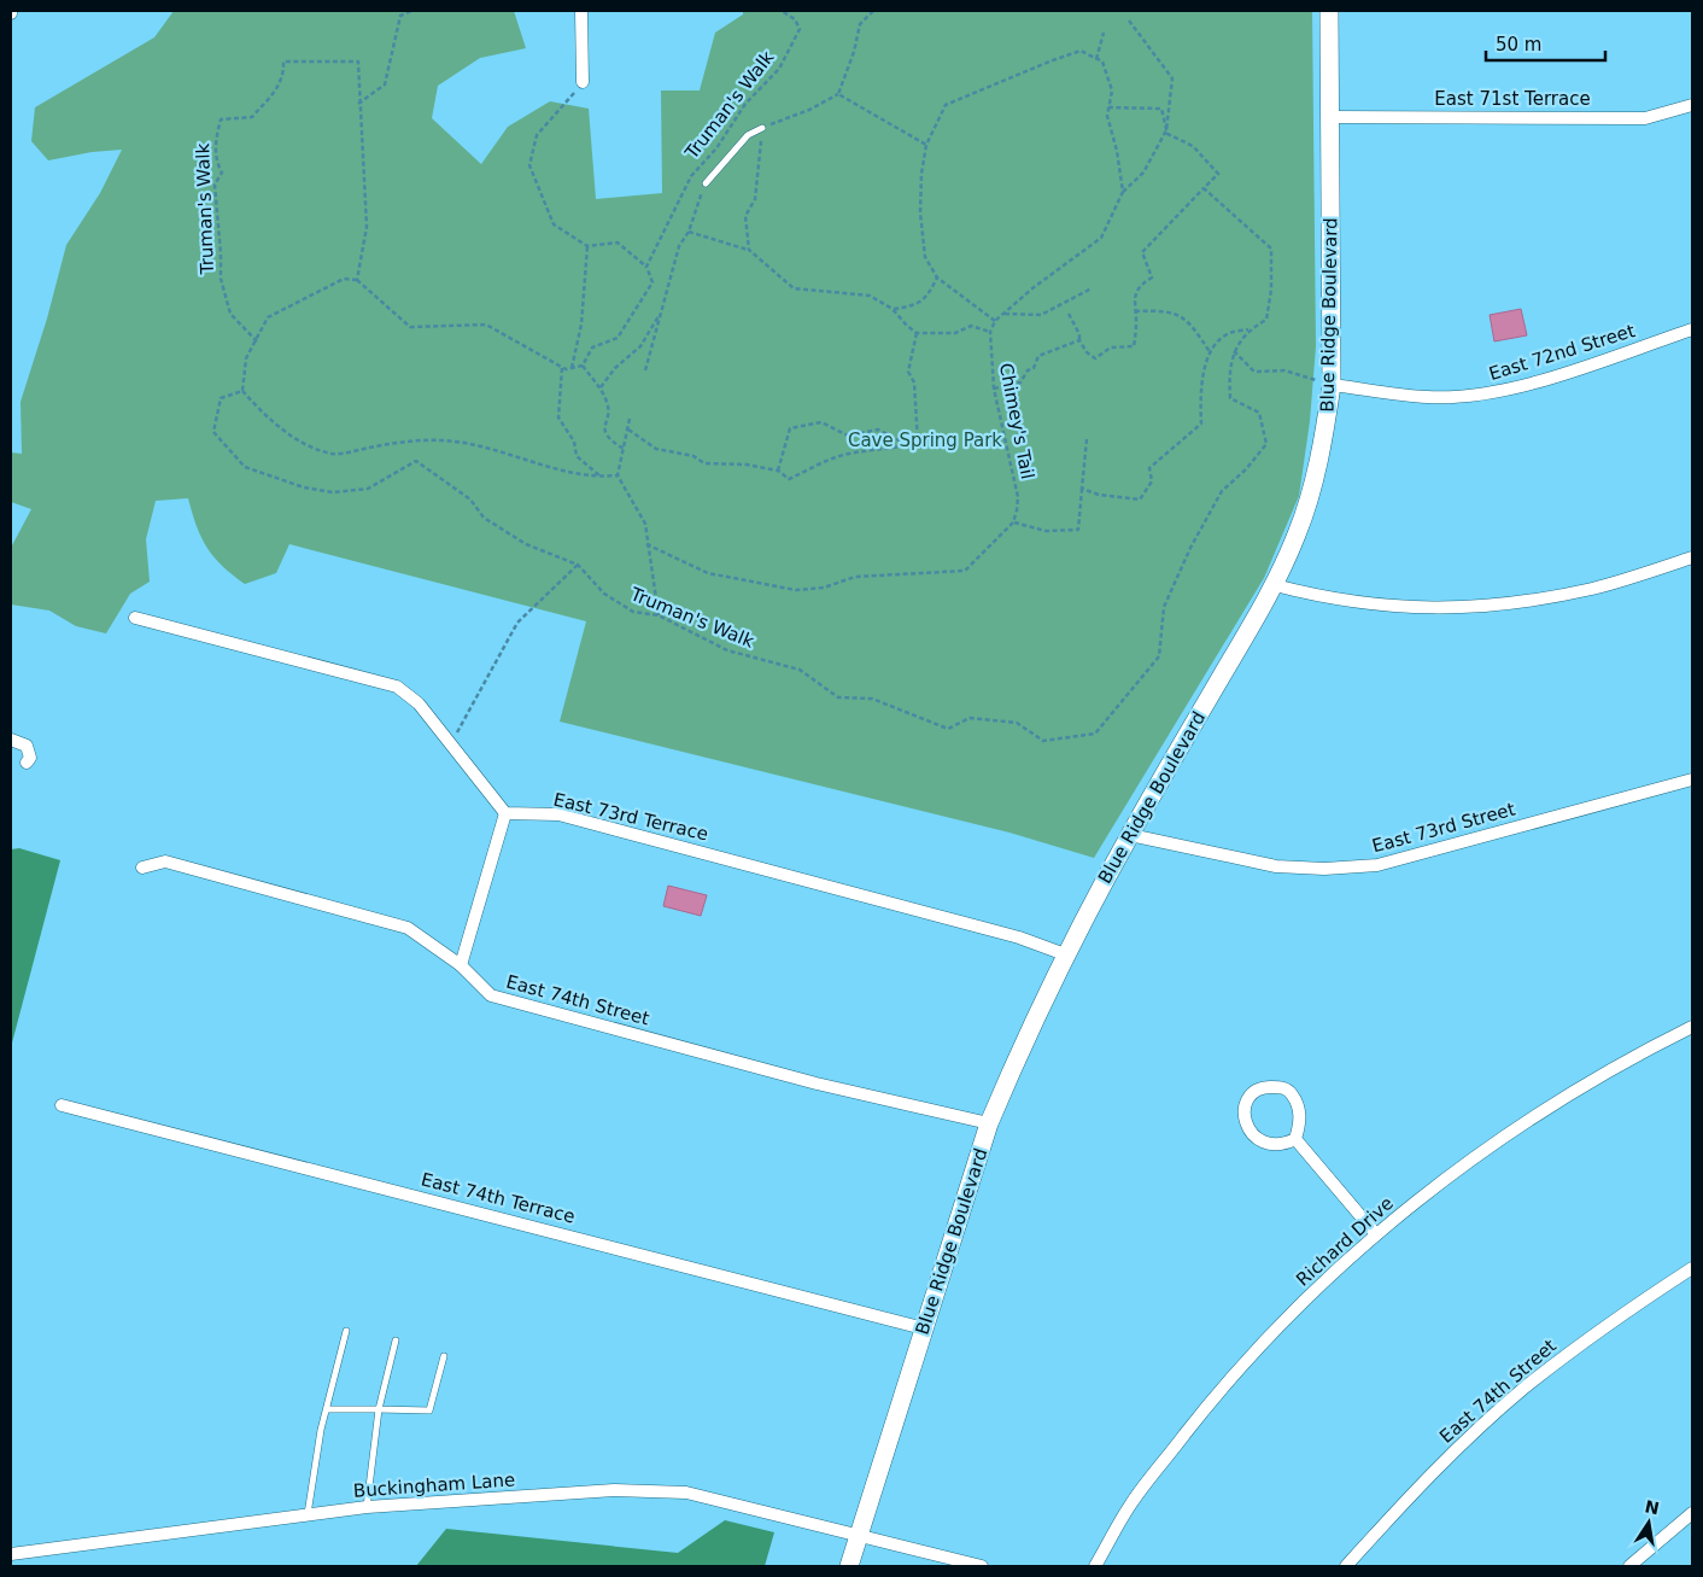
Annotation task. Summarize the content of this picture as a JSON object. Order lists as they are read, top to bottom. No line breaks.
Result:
{"streets":{"main road":["Blue Ridge Boulevard"],"street":["East 71st Terrace","East 72nd Street","East 73rd Terrace","East 73rd Street","East 74th Street","East 74th Terrace","Richard Drive","Buckingham Lane"],"path":["Truman's Walk","Chimey's Tail"]},"crossings":[["East 71st Terrace","Blue Ridge Boulevard"],["Blue Ridge Boulevard","East 72nd Street"],["Blue Ridge Boulevard","East 73rd Terrace"],["Blue Ridge Boulevard","East 73rd Street"],["Blue Ridge Boulevard","East 74th Street"],["Blue Ridge Boulevard","East 74th Terrace"],["Blue Ridge Boulevard","Buckingham Lane"]],"parks":["Cave Spring Park"],"scale_bar":"50 m","north":"top"}
